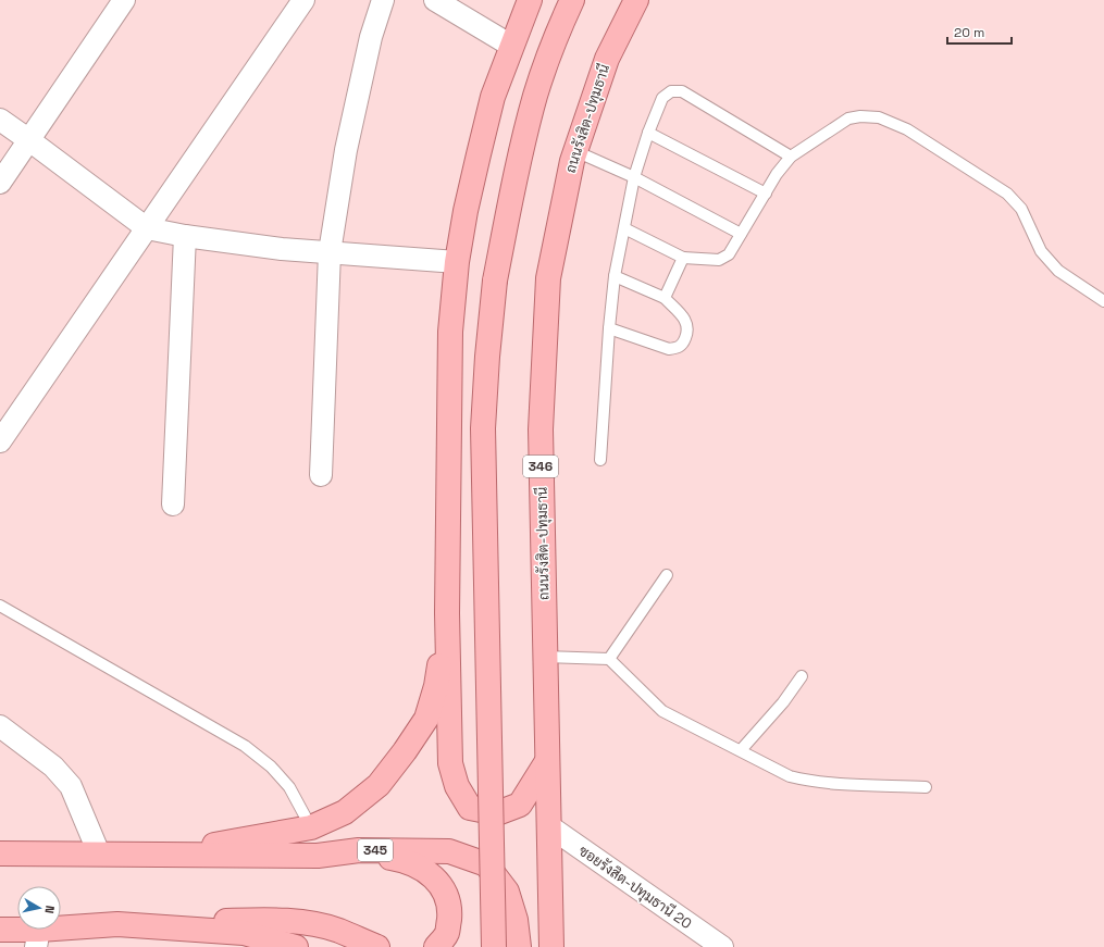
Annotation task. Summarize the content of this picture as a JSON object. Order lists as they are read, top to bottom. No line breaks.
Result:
{"streets":{"main road":["ถนนรังสิต-ปทุมธานี","346","345"],"street":["ซอยรังสิต-ปทุมธานี 20"]},"crossings":[["ถนนรังสิต-ปทุมธานี","ซอยรังสิต-ปทุมธานี 20"]],"scale_bar":"20 m","north":"right"}
